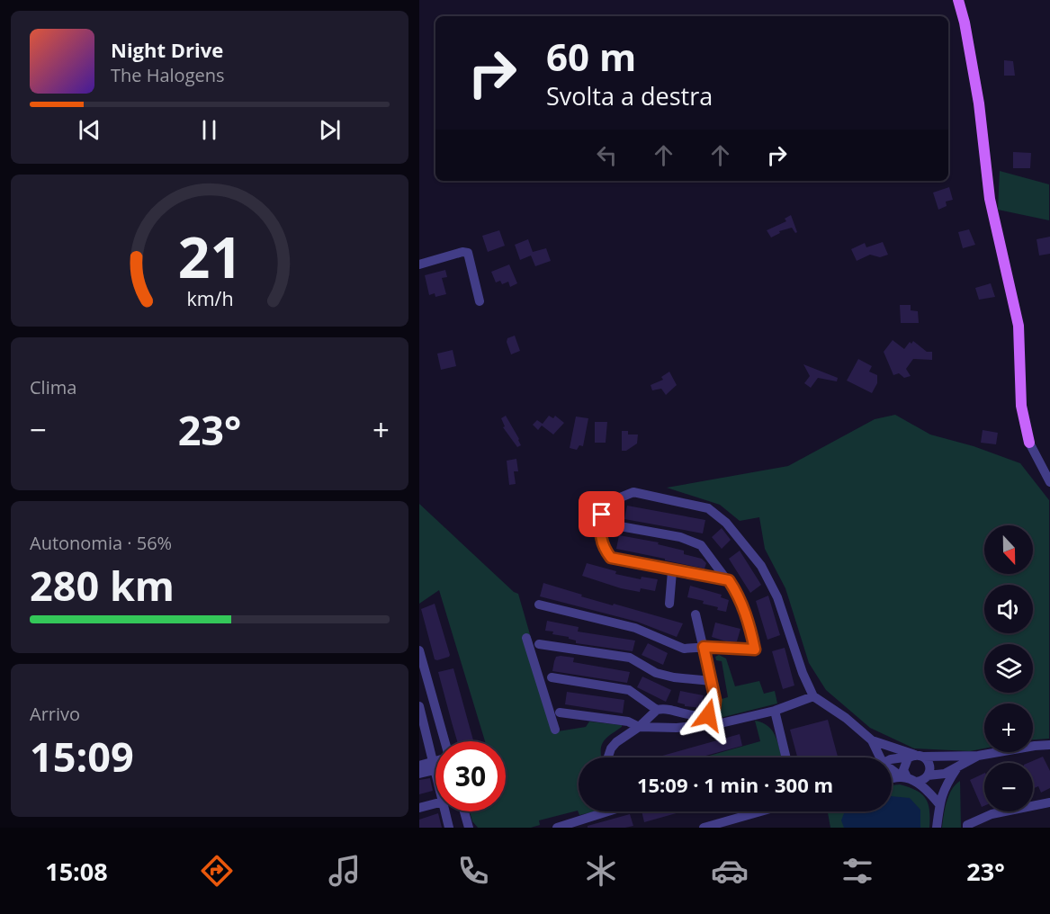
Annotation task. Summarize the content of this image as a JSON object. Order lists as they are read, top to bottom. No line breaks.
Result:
{"north":"bottom","page":{"turn":["60 m","Svolta a destra"],"song":["Night Drive","The Halogens"],"tile":["Clima",["Autonomia · 56%","280 km"],["Arrivo","15:09"]],"heat":["−","23°","+"],"map_buttons":["+","−"],"limit":"30","trip":"15:09 · 1 min · 300 m","tabs":["15:08","23°"],"gauge":["21","km/h"]}}
